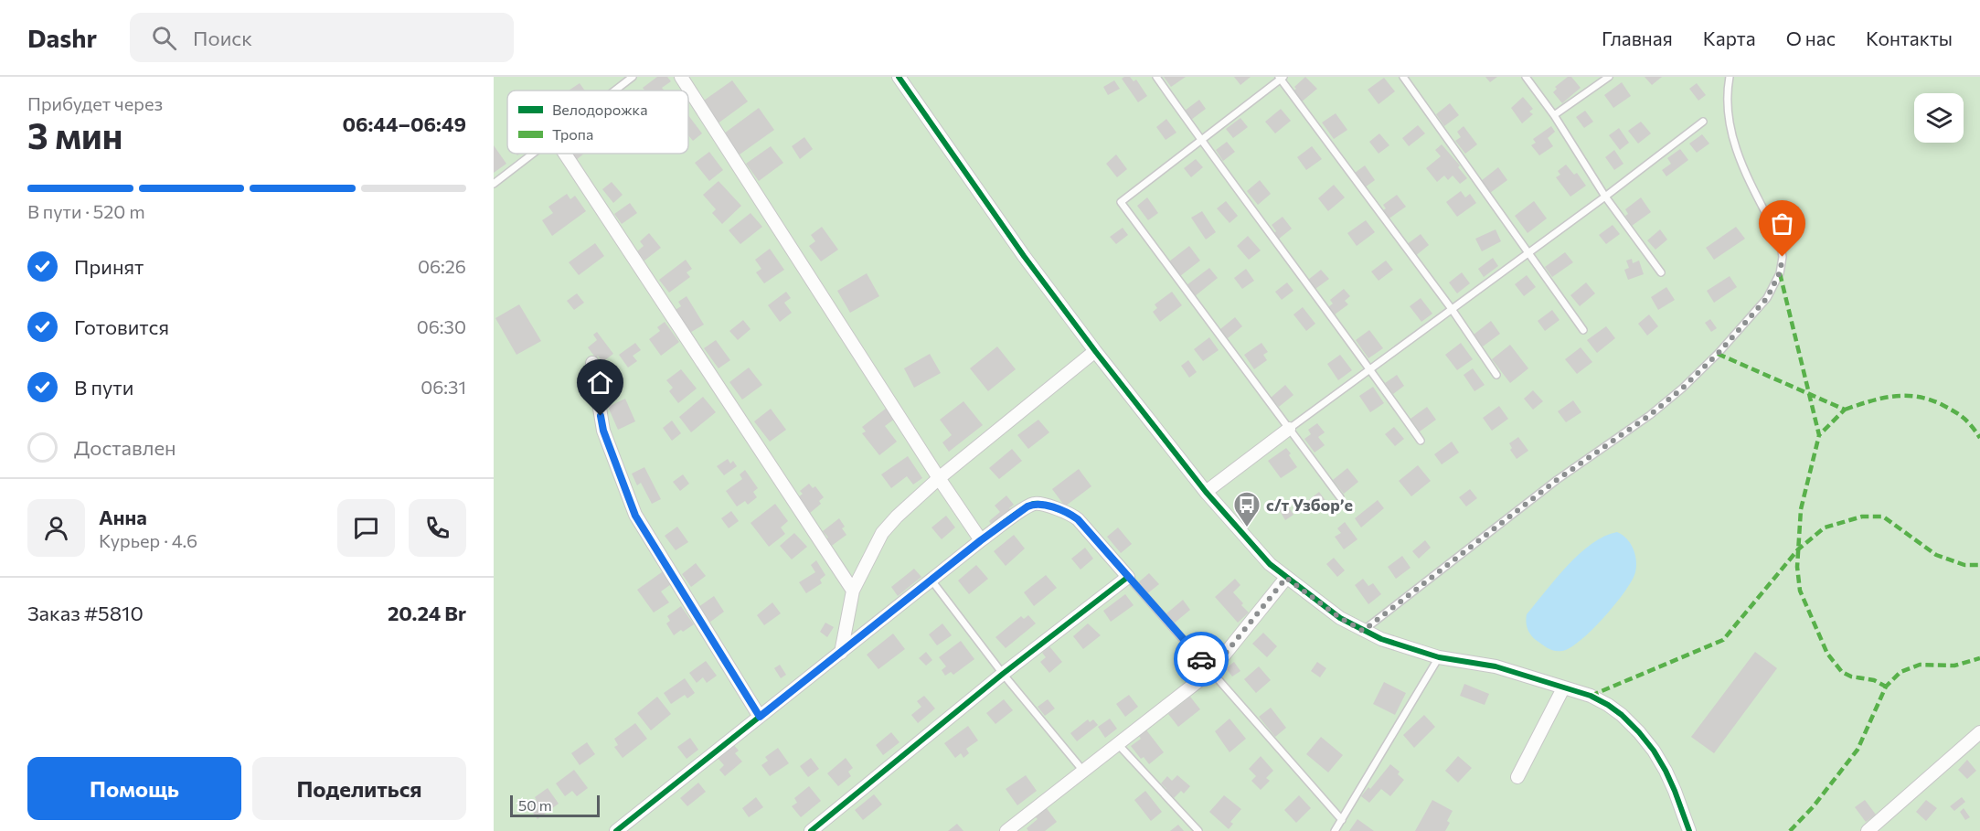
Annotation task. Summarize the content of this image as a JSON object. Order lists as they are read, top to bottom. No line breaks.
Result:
{"places":{"bus stop":["с/т Узборʼе"]},"legend":["Велодорожка","Тропа"],"scale_bar":"50 m","page":{"header":"Dashr","search":"Поиск","nav":["Главная","Карта","О нас","Контакты"],"heading":["3 мин","Прибудет через","06:44–06:49"],"panel":["Анна","Курьер · 4.6","Заказ #5810","20.24 Br"],"bar":"В пути · 520 m","list":[["Принят","06:26"],["Готовится","06:30"],["В пути","06:31"],"Доставлен"],"buttons":["Помощь","Поделиться"],"scale":"50 m"}}
